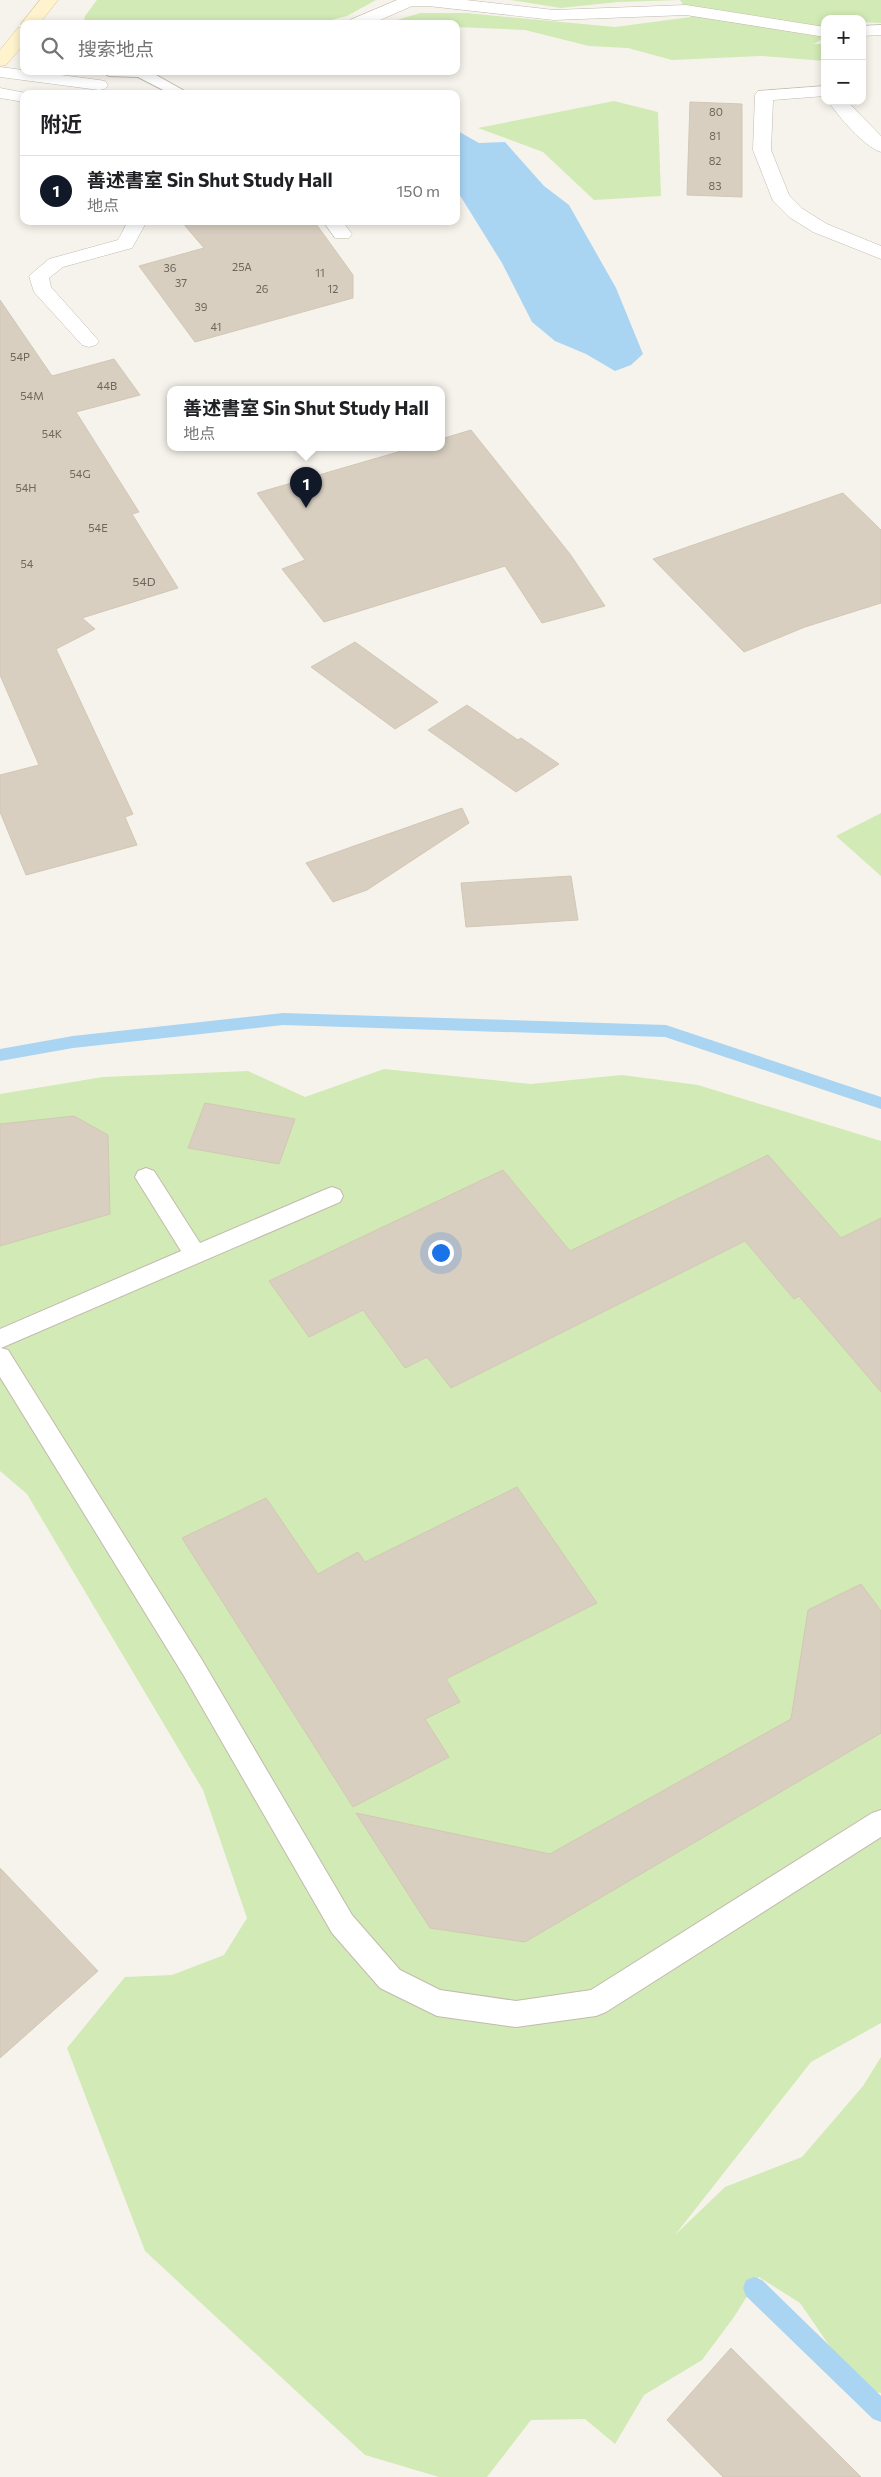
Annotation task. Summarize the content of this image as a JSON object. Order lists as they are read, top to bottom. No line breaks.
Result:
{"house_numbers":["80","81","82","83","25A","36","11","37","26","12","39","41","54P","44B","54M","54K","54G","54H","54E","54","54D"],"page":{"map_buttons":["+","−"],"search":"搜索地点","heading":"附近","list":[{"mark":"1","name":"善述書室 Sin Shut Study Hall","note":"地点","value":"150 m"}],"popup":["善述書室 Sin Shut Study Hall","地点"],"pins":"1"}}
